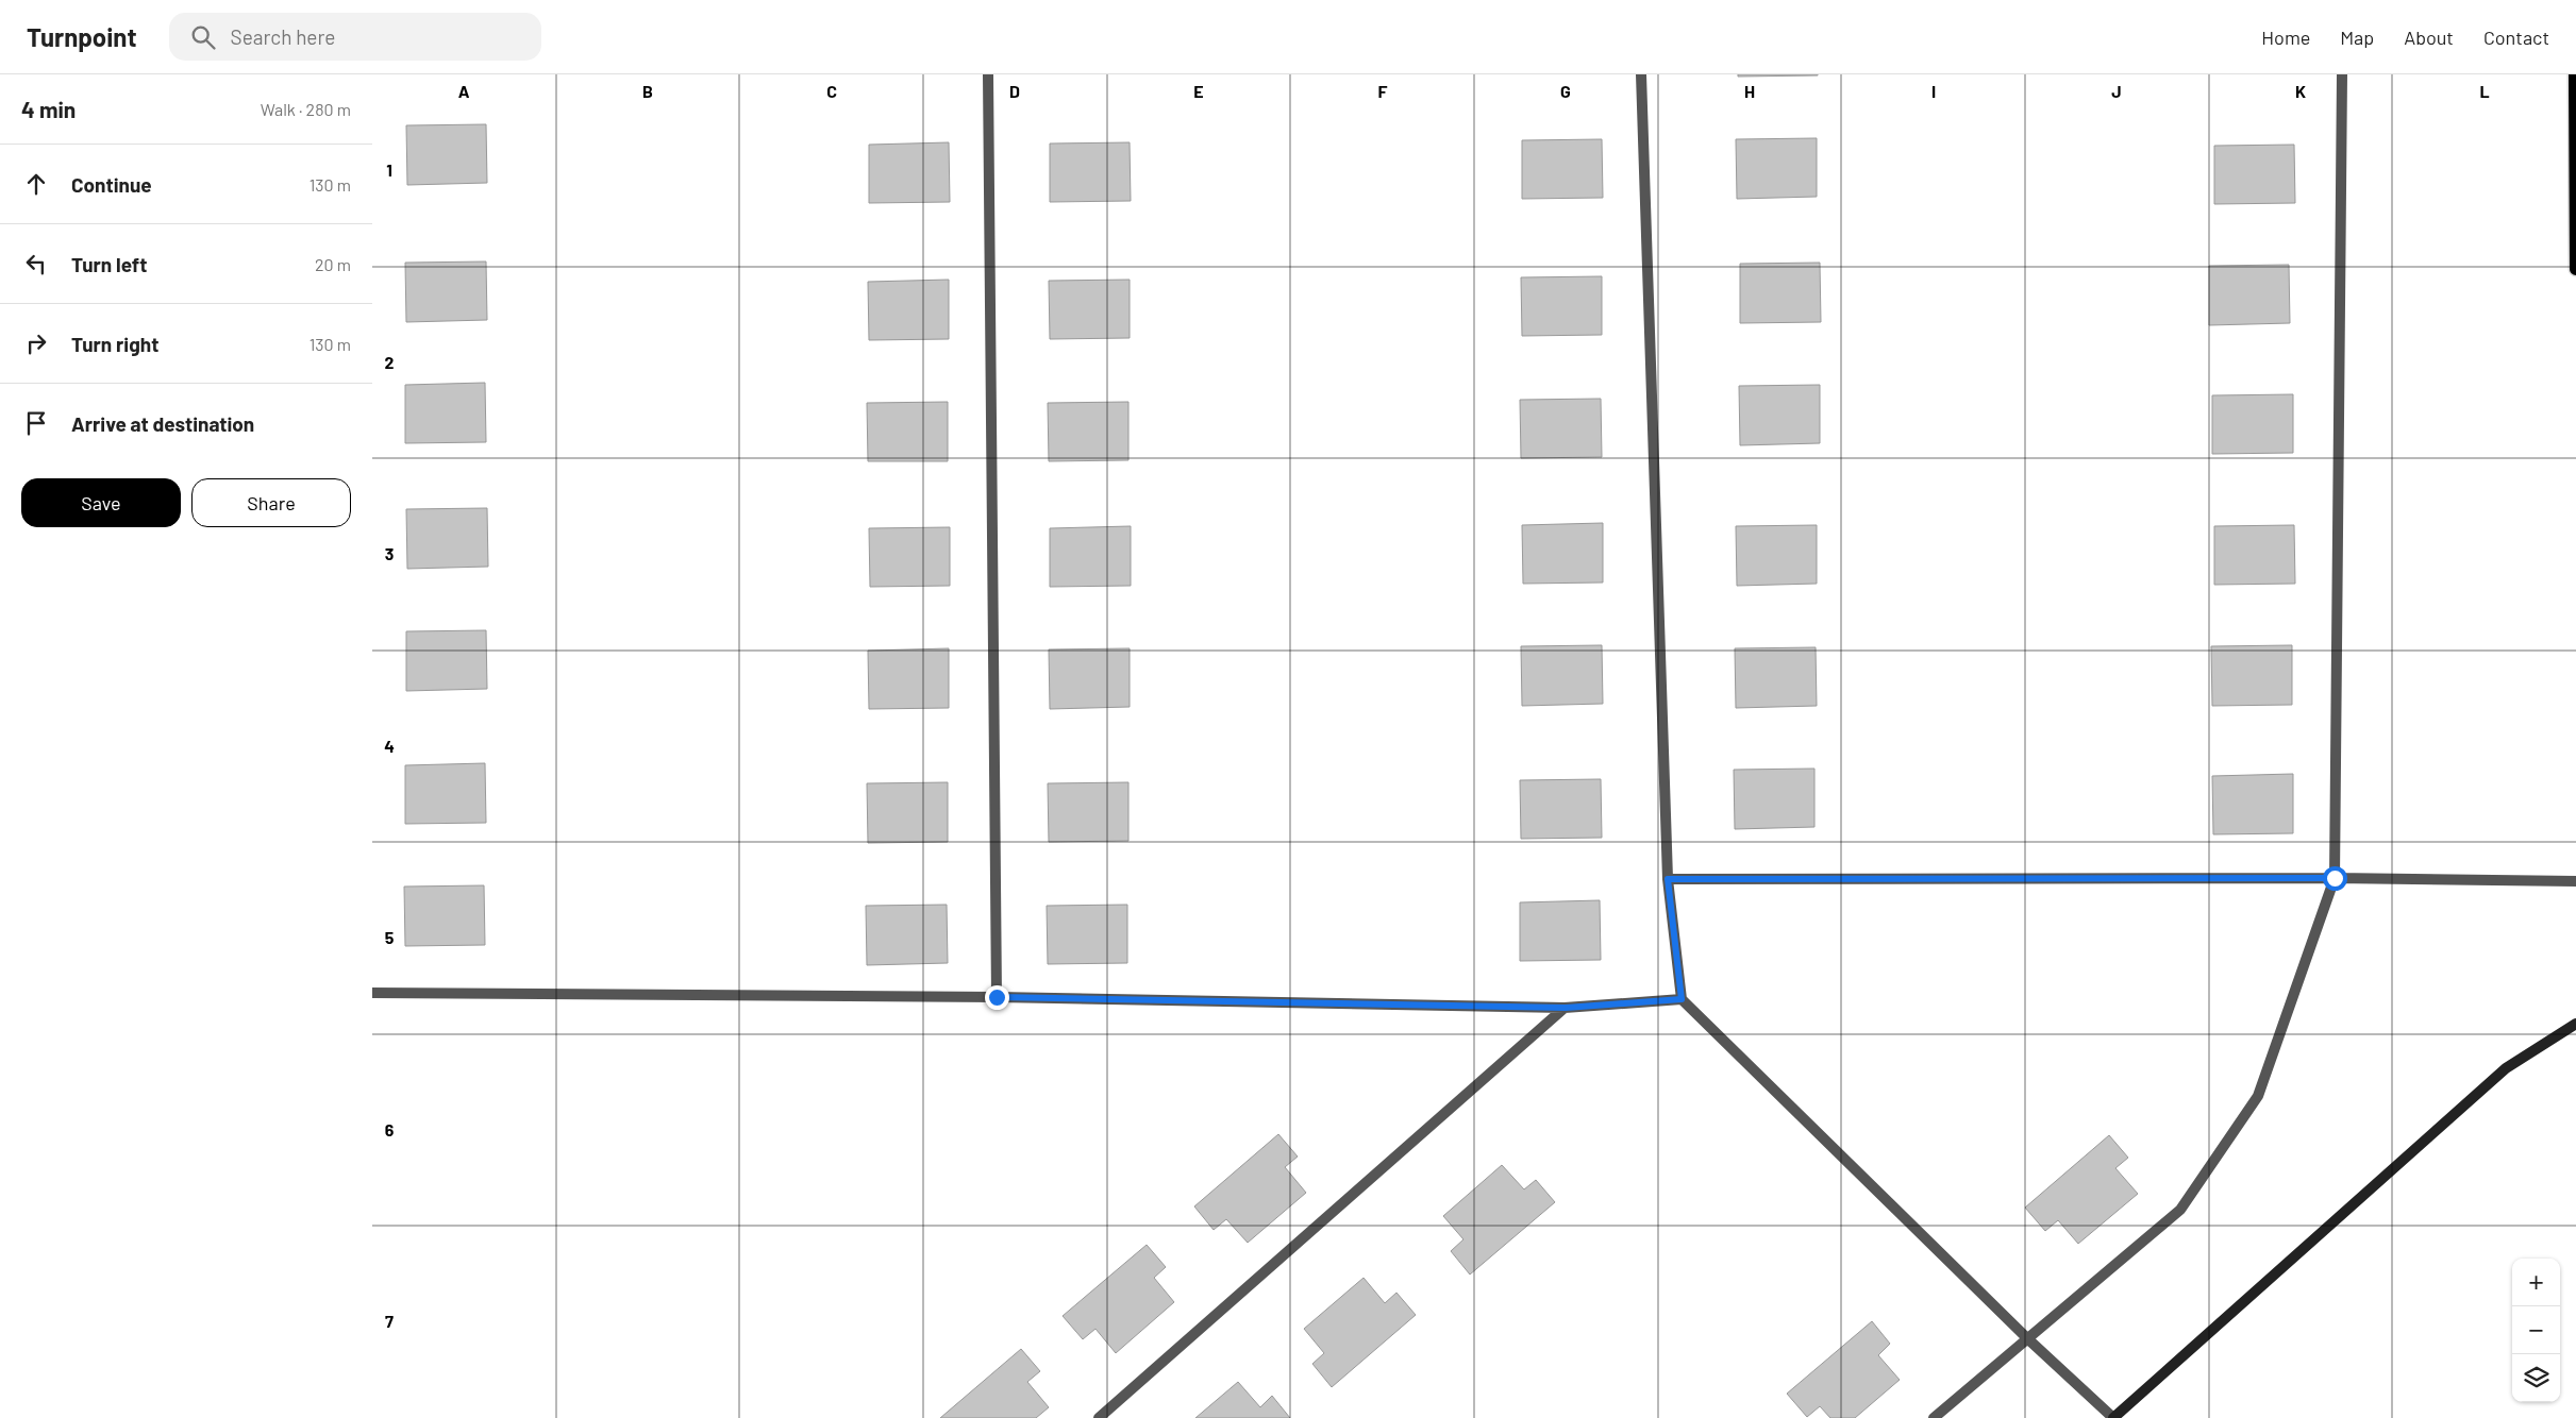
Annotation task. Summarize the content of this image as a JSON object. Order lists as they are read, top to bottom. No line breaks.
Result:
{"page":{"header":"Turnpoint","search":"Search here","nav":["Home","Map","About","Contact"],"heading":["4 min","Walk · 280 m"],"list":[["Continue","130 m"],["Turn left","20 m"],["Turn right","130 m"],"Arrive at destination"],"buttons":["Save","Share"],"map_buttons":["+","−"]},"grid":{"columns":["A","B","C","D","E","F","G","H","I","J","K","L"],"rows":["1","2","3","4","5","6","7"]}}
